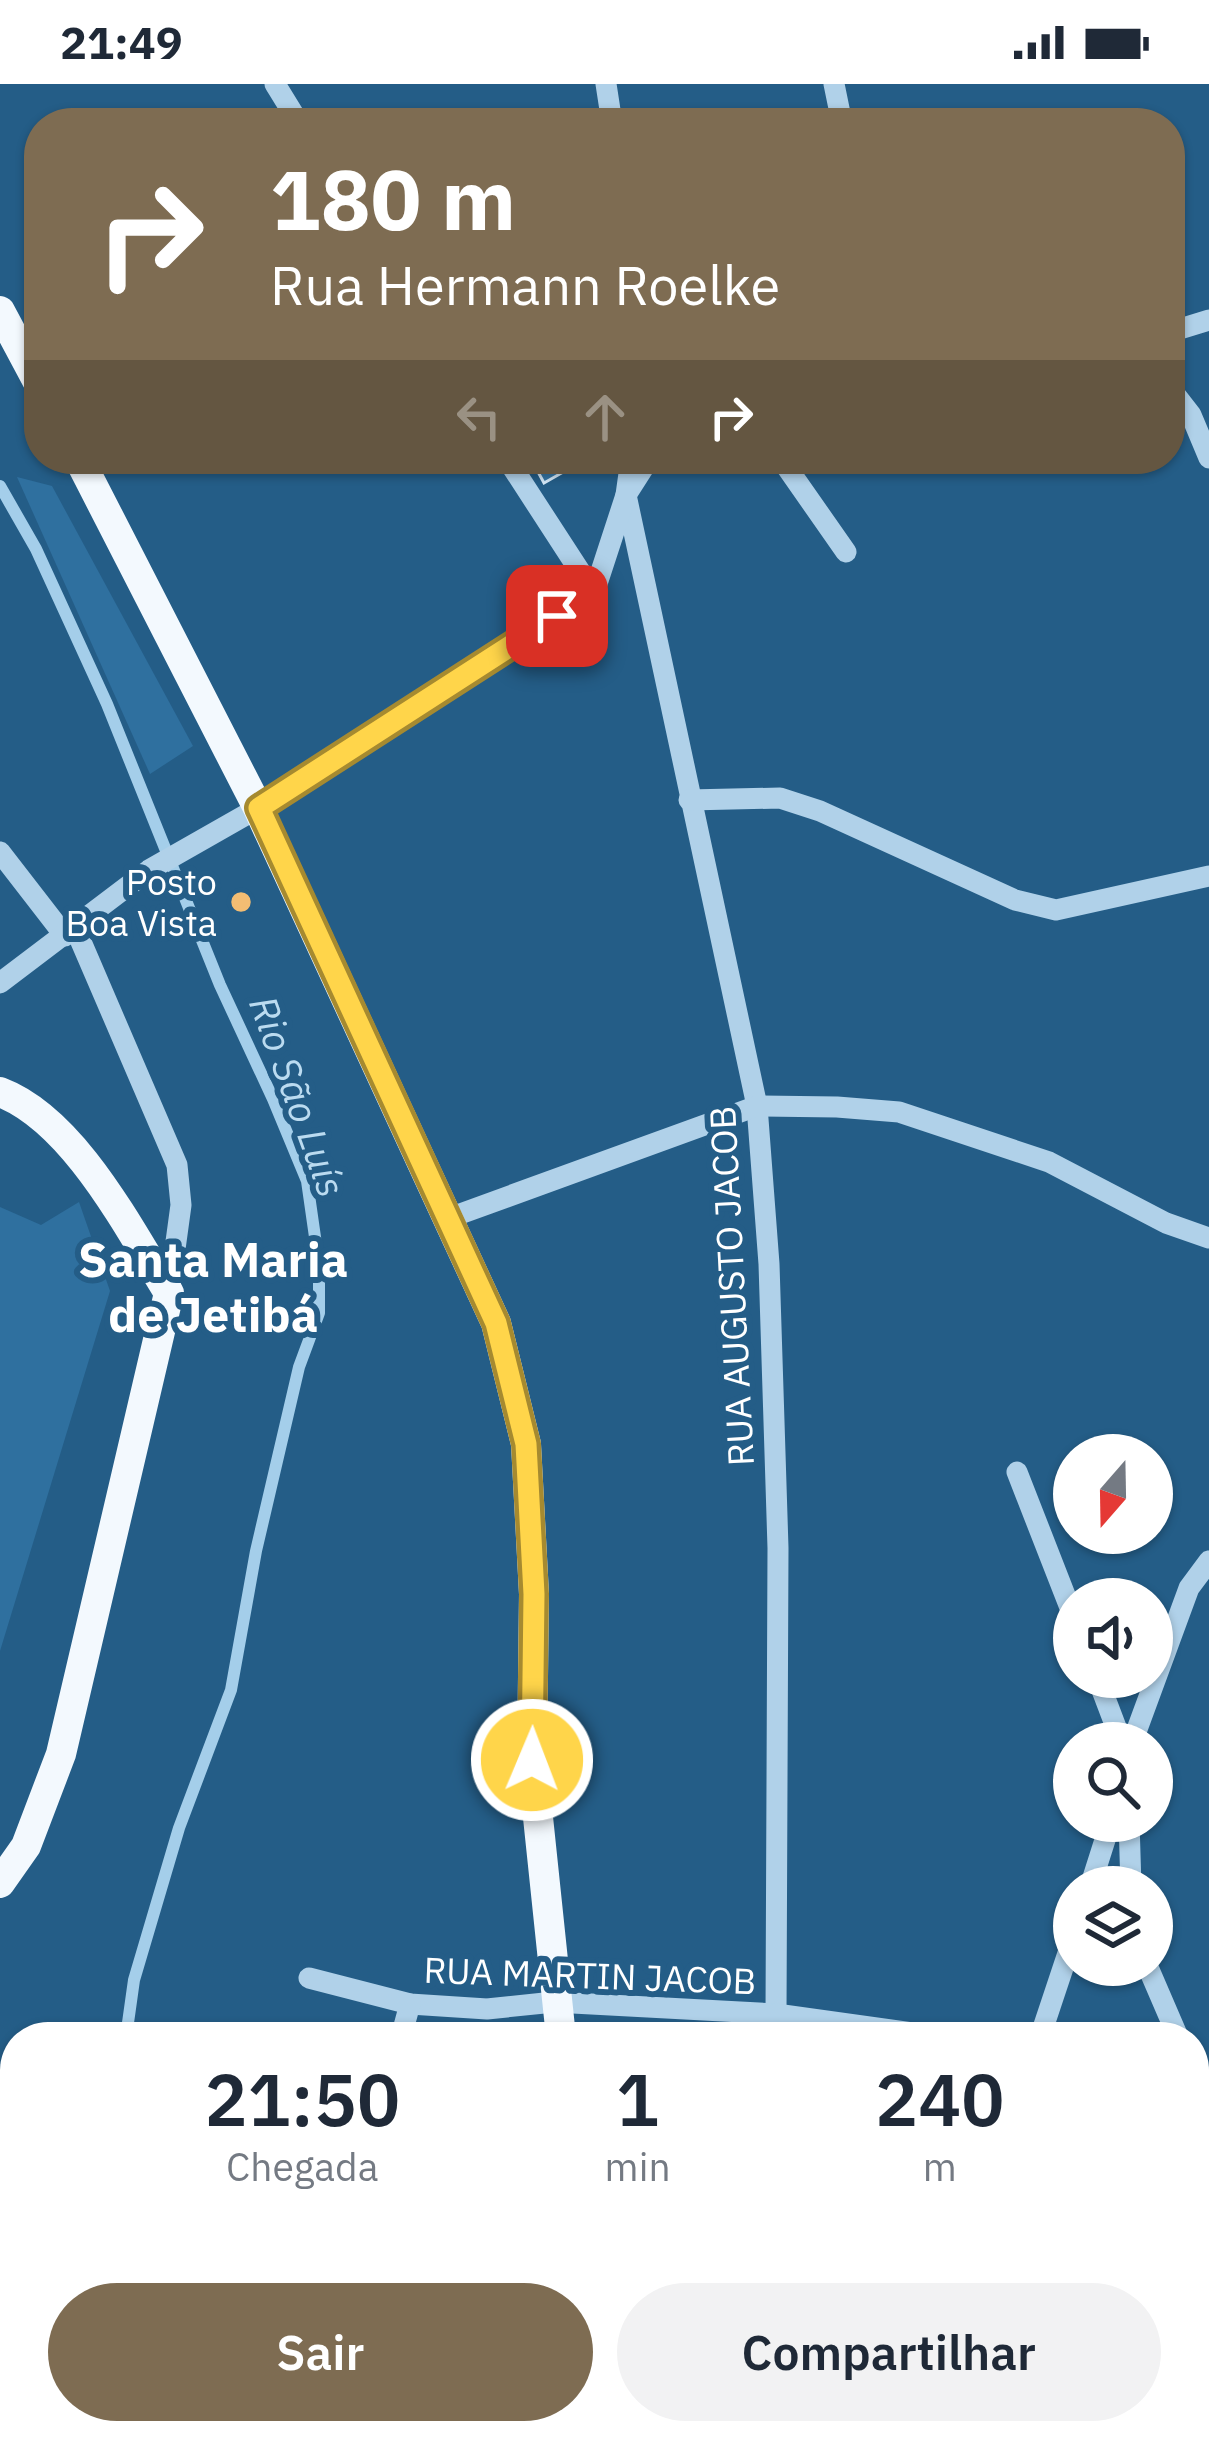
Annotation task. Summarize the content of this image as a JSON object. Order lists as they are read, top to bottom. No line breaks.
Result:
{"streets":{"street":["RUA AUGUSTO JACOB","RUA MARTIN JACOB"]},"crossings":[["RUA AUGUSTO JACOB","RUA MARTIN JACOB"]],"districts":["Santa Maria de Jetibá"],"water":["Rio São Luís"],"places":["Posto Boa Vista"],"north":"bottom","page":{"status":"21:49","turn":["180 m","Rua Hermann Roelke"],"eta":["21:50","Chegada","1","min","240","m"],"buttons":["Sair","Compartilhar"]}}
